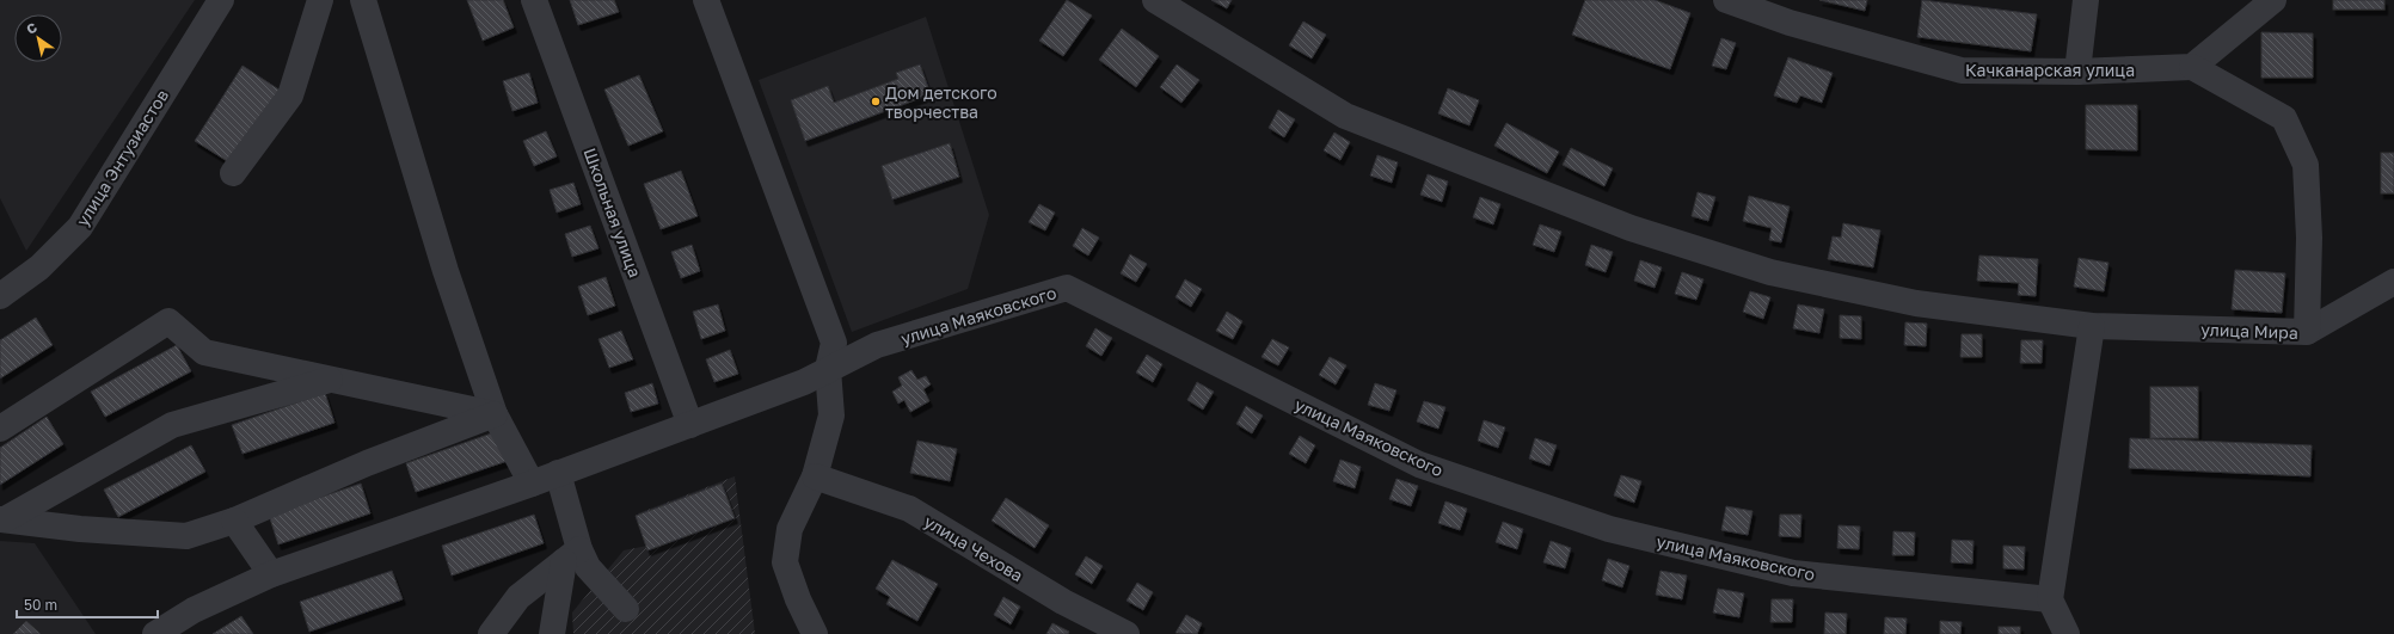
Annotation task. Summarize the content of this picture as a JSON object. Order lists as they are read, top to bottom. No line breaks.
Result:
{"streets":{"street":["Качканарская улица","улица Энтузиастов","Школьная улица","улица Маяковского","улица Мира","улица Чехова"]},"crossings":[["Школьная улица","улица Маяковского"]],"places":["Дом детского творчества"],"scale_bar":"50 m","north":"top left"}
